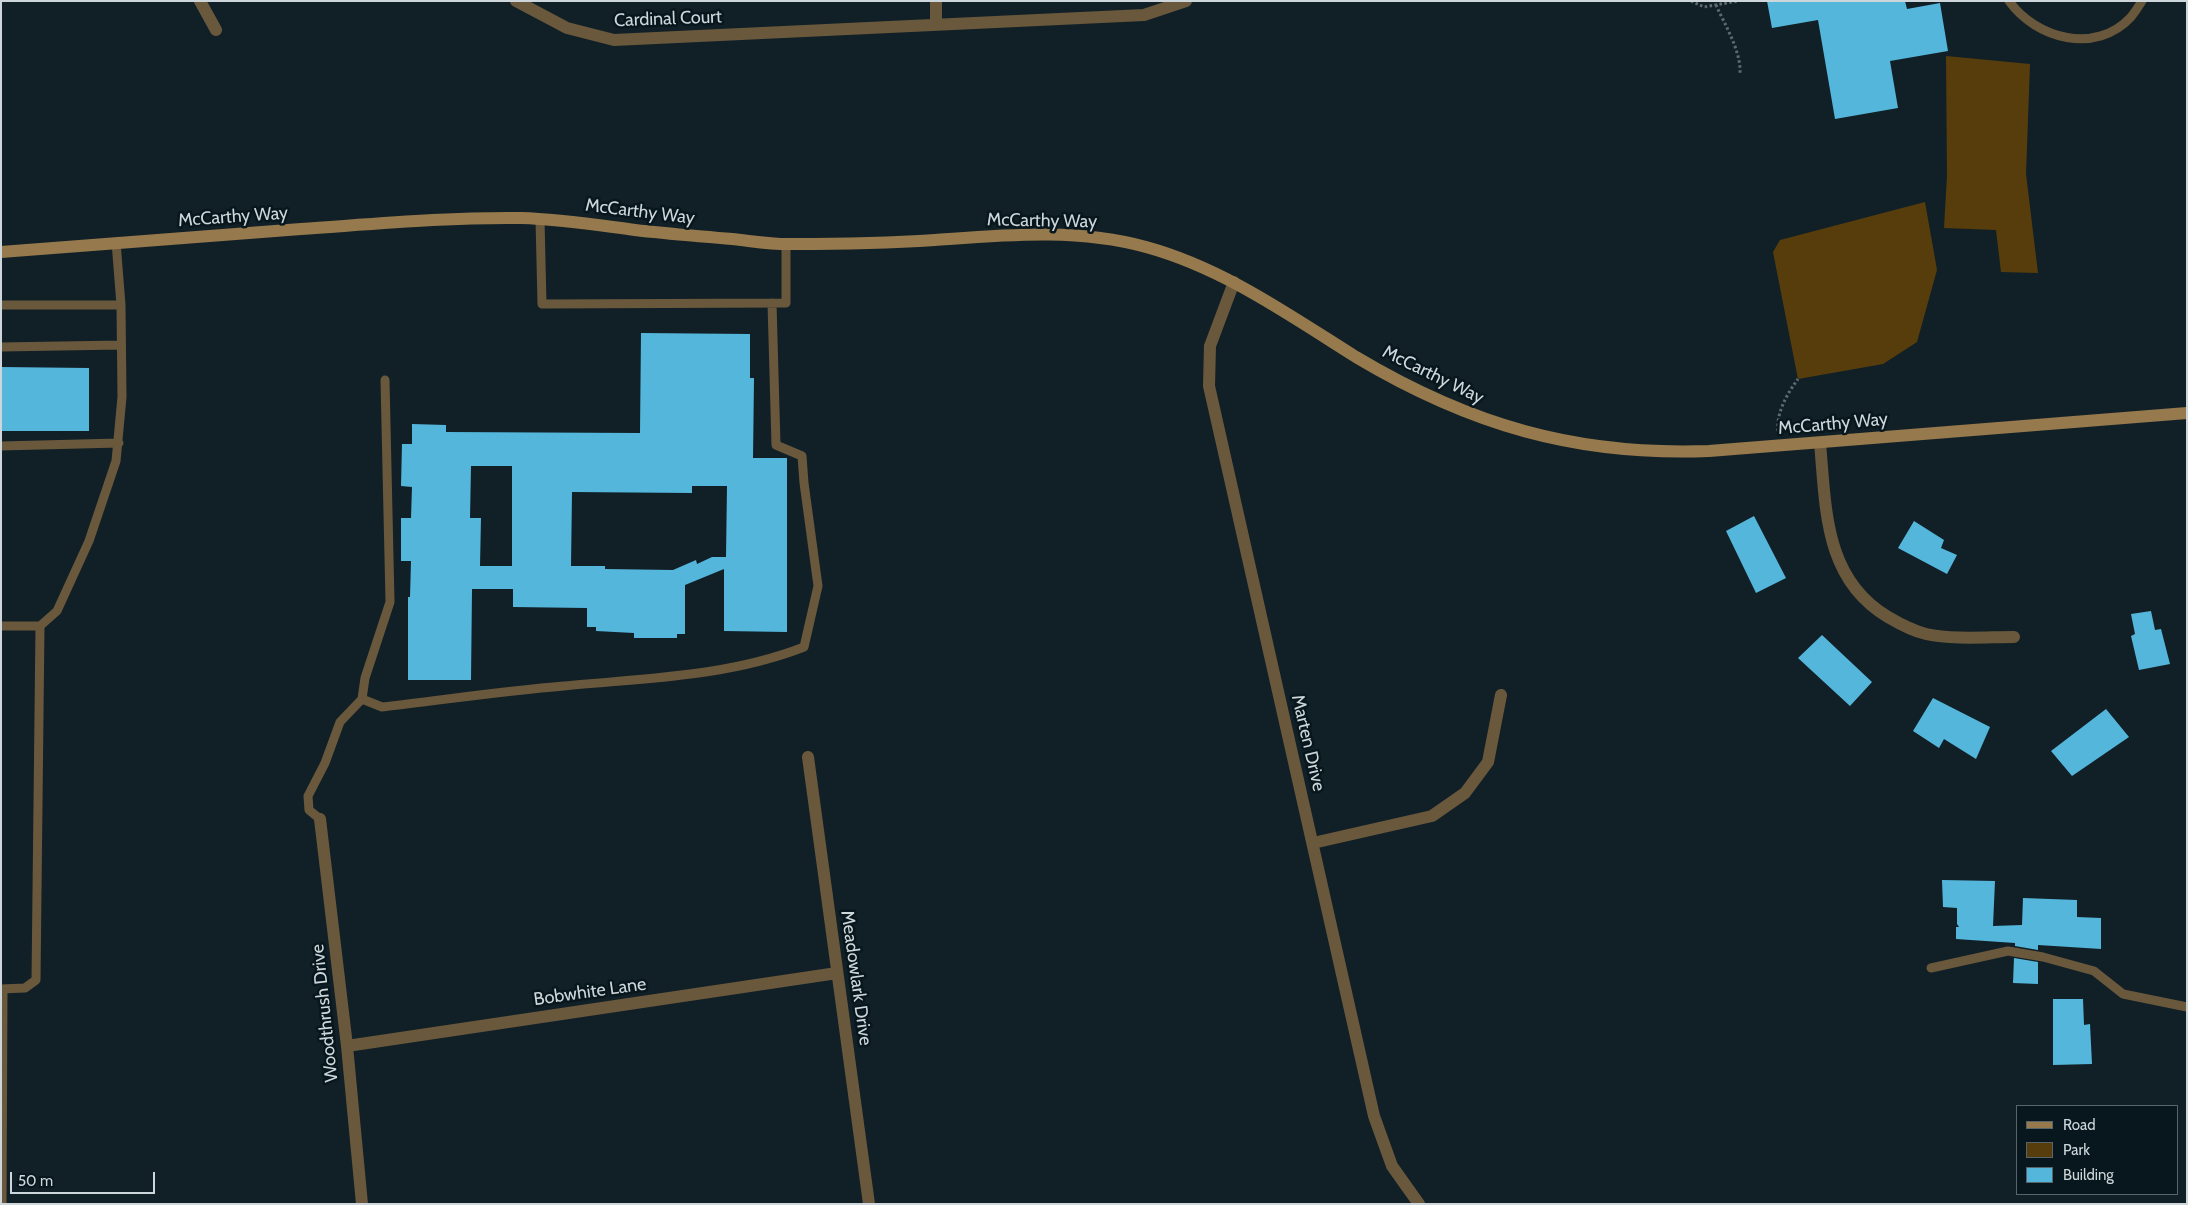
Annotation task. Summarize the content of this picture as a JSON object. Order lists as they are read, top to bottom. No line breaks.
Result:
{"streets":{"street":["Cardinal Court","McCarthy Way","Marten Drive","Meadowlark Drive","Bobwhite Lane","Woodthrush Drive"]},"crossings":[["McCarthy Way","Marten Drive"],["Meadowlark Drive","Bobwhite Lane"],["Bobwhite Lane","Woodthrush Drive"]],"legend":["Road","Park","Building"],"scale_bar":"50 m"}
